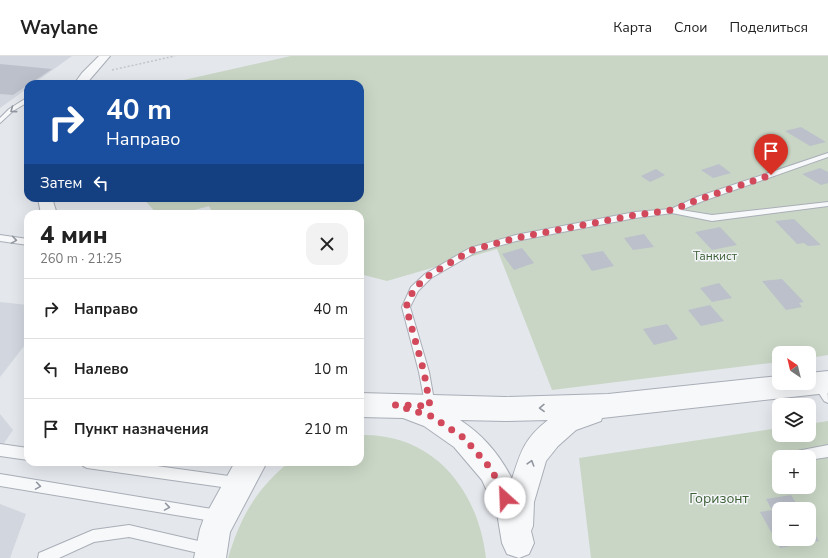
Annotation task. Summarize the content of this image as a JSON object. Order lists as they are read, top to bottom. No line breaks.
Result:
{"parks":["Танкист","Горизонт"],"north":"top left","page":{"header":"Waylane","nav":["Карта","Слои","Поделиться"],"turn":["40 m","Направо"],"then":"Затем","heading":["4 мин","260 m · 21:25"],"list":[{"name":"Направо","value":"40 m"},{"name":"Налево","value":"10 m"},{"name":"Пункт назначения","value":"210 m"}],"map_buttons":["+","−"]}}
